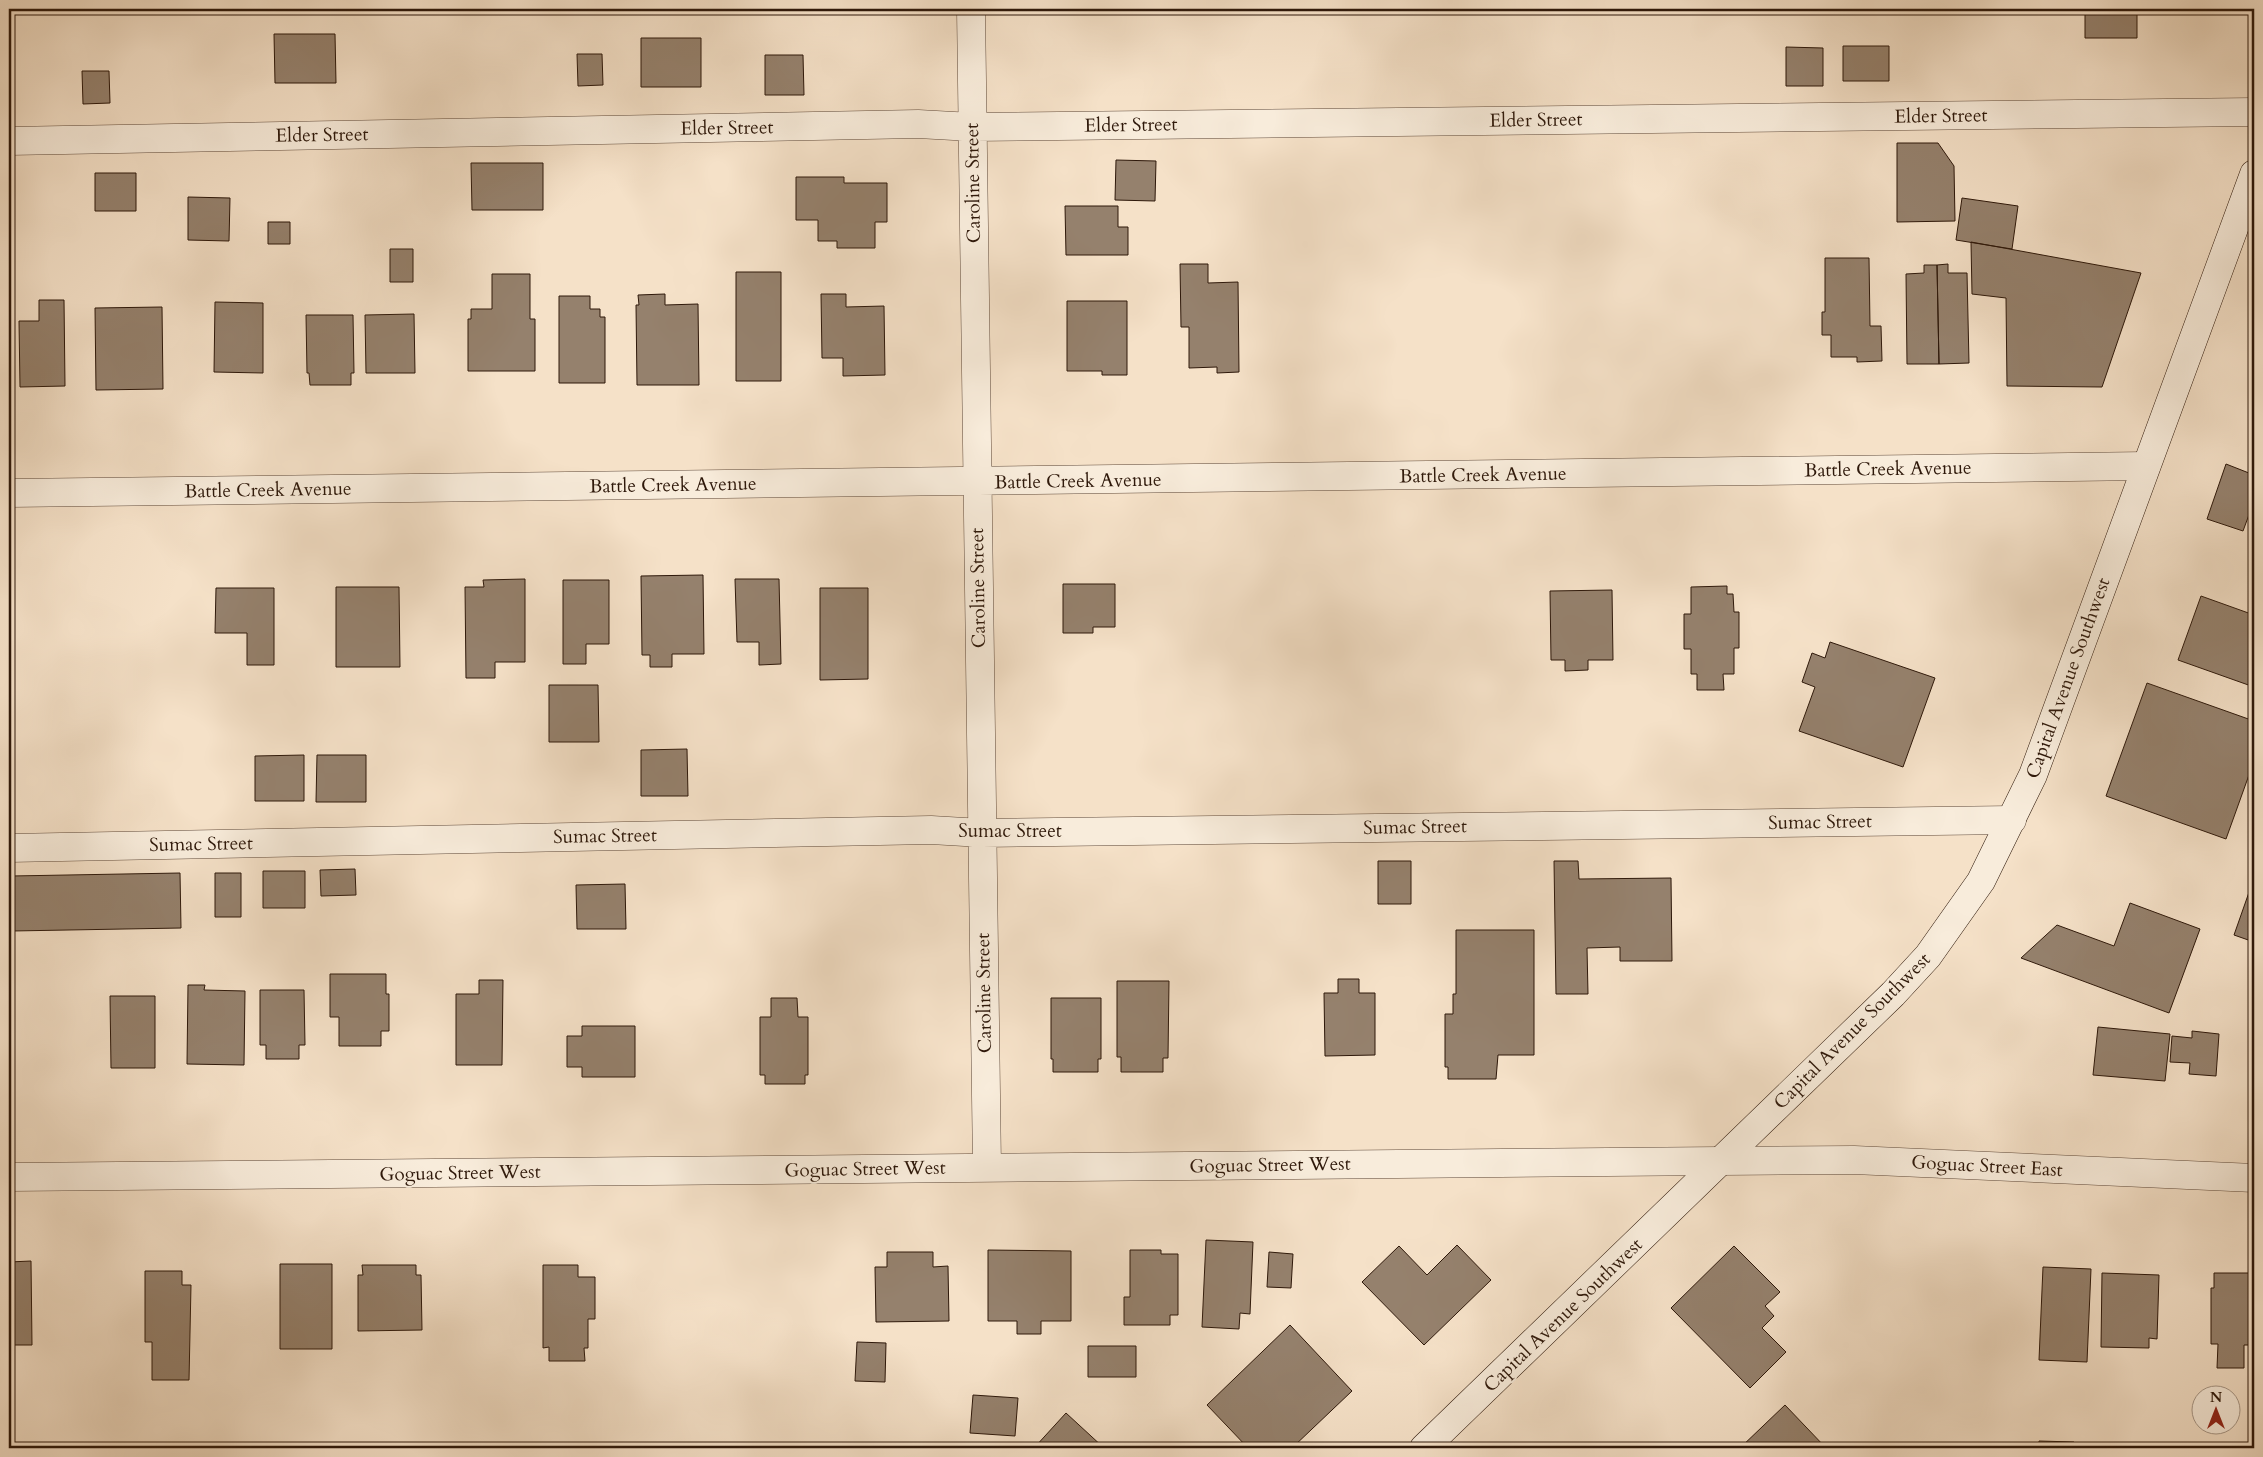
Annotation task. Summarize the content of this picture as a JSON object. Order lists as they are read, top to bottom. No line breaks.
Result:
{"streets":{"street":["Elder Street","Caroline Street","Battle Creek Avenue","Capital Avenue Southwest","Sumac Street","Goguac Street West","Goguac Street East"]},"crossings":[["Elder Street","Caroline Street"],["Caroline Street","Battle Creek Avenue"],["Caroline Street","Sumac Street"],["Caroline Street","Goguac Street West"],["Battle Creek Avenue","Capital Avenue Southwest"],["Capital Avenue Southwest","Sumac Street"],["Capital Avenue Southwest","Goguac Street West"],["Capital Avenue Southwest","Goguac Street East"],["Goguac Street West","Goguac Street East"]],"north":"top"}
